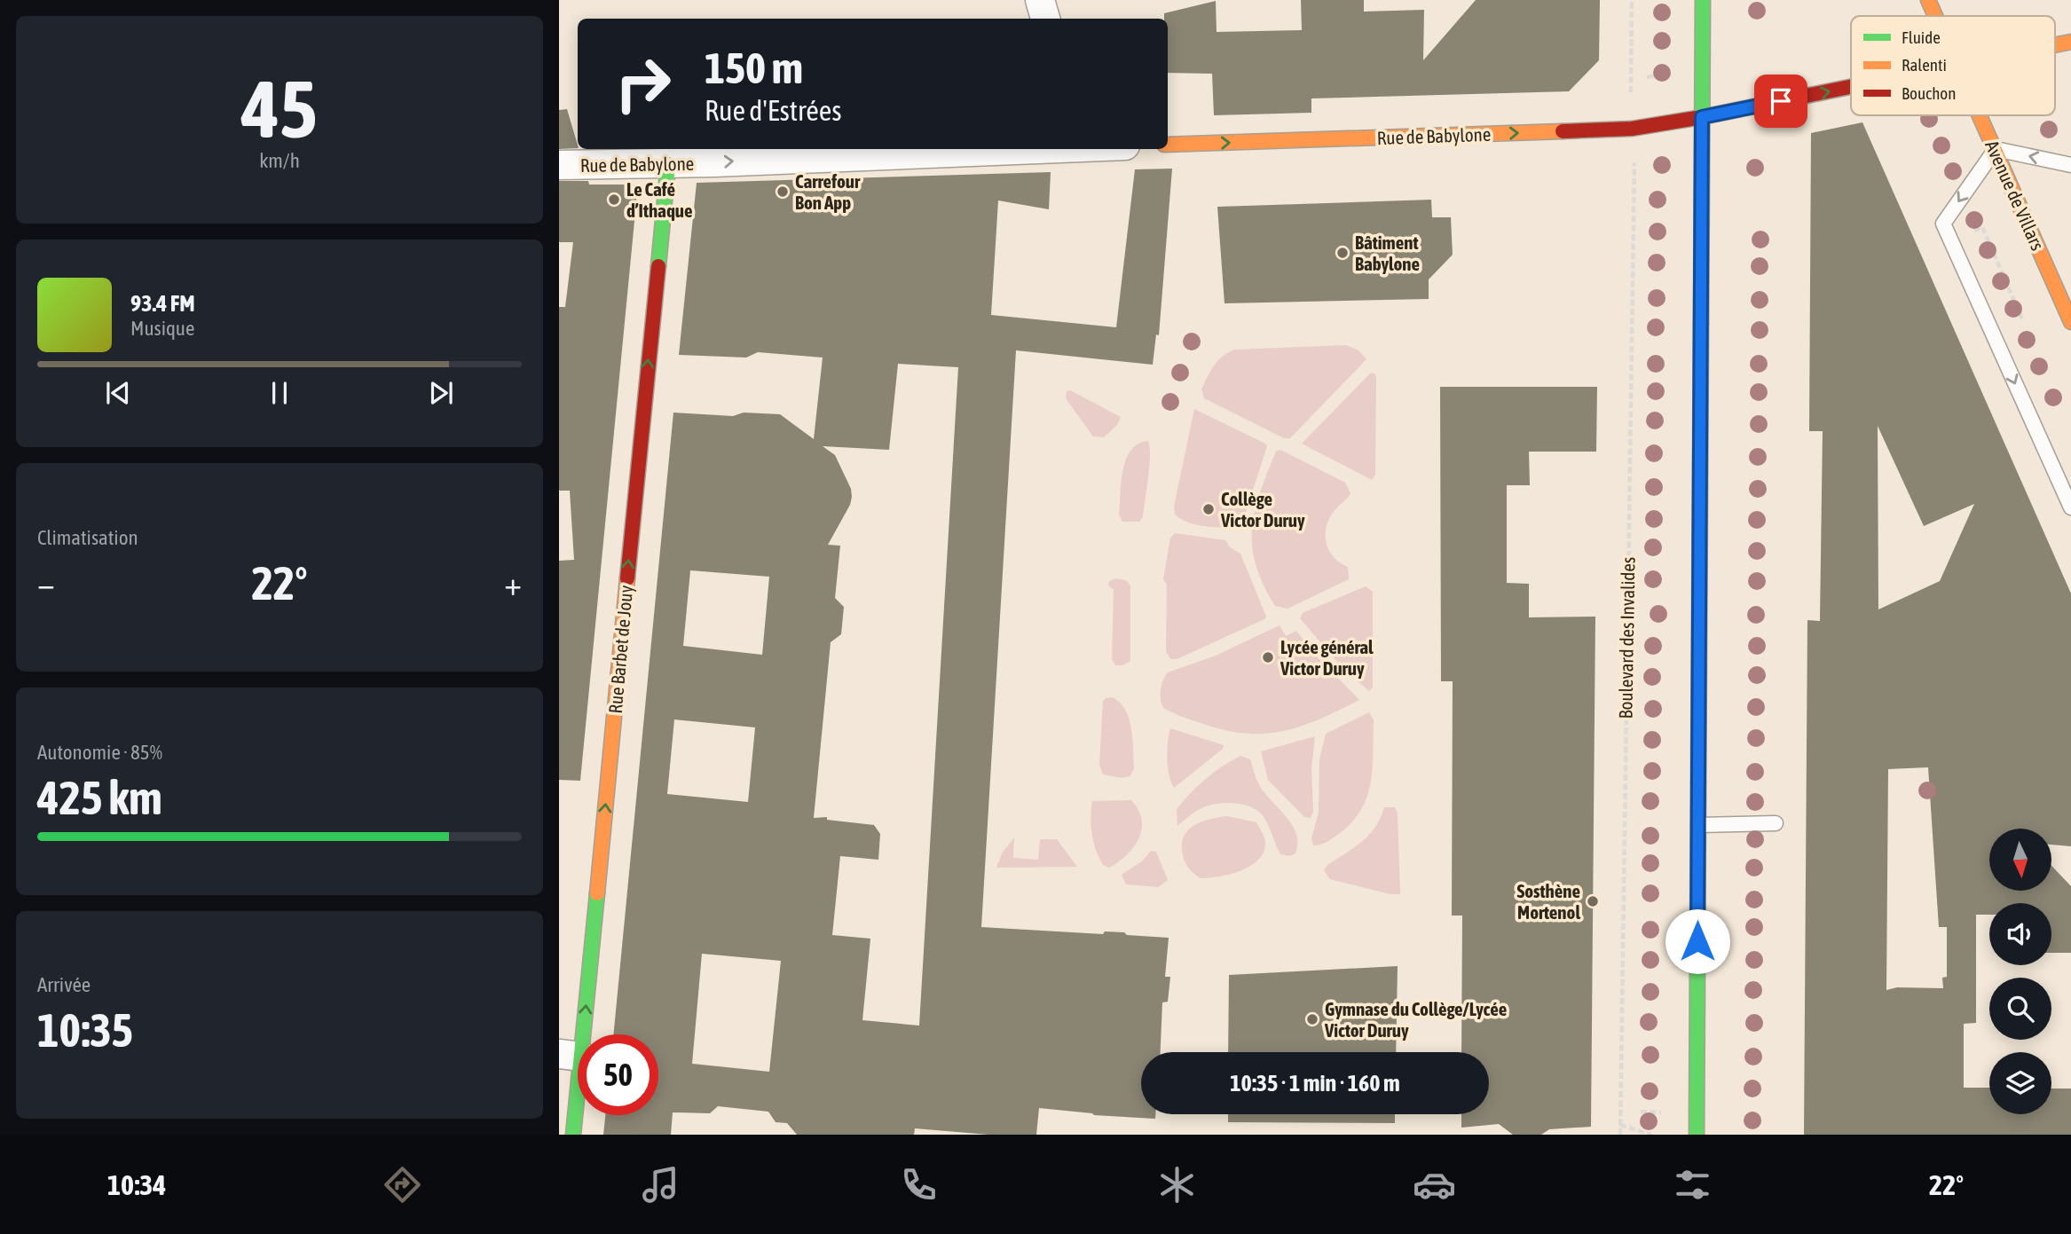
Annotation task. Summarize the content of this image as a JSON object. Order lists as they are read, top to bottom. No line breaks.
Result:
{"streets":{"street":["Rue de Babylone","Avenue de Villars","Rue Barbet de Jouy"],"path":["Boulevard des Invalides"]},"crossings":[["Rue de Babylone","Rue Barbet de Jouy"]],"one_way":["Rue de Babylone","Rue Barbet de Jouy"],"places":["Carrefour Bon App","Le Café d’Ithaque","Bâtiment Babylone","Collège Victor Duruy","Lycée général Victor Duruy","Sosthène Mortenol","Gymnase du Collège/Lycée Victor Duruy"],"legend":["Fluide","Ralenti","Bouchon"],"north":"bottom","page":{"tile":[["45","km/h"],"Climatisation",["Autonomie · 85%","425 km"],["Arrivée","10:35"]],"turn":["150 m","Rue d'Estrées"],"song":["93.4 FM","Musique"],"heat":["−","22°","+"],"limit":"50","trip":"10:35 · 1 min · 160 m","tabs":["10:34","22°"]}}
